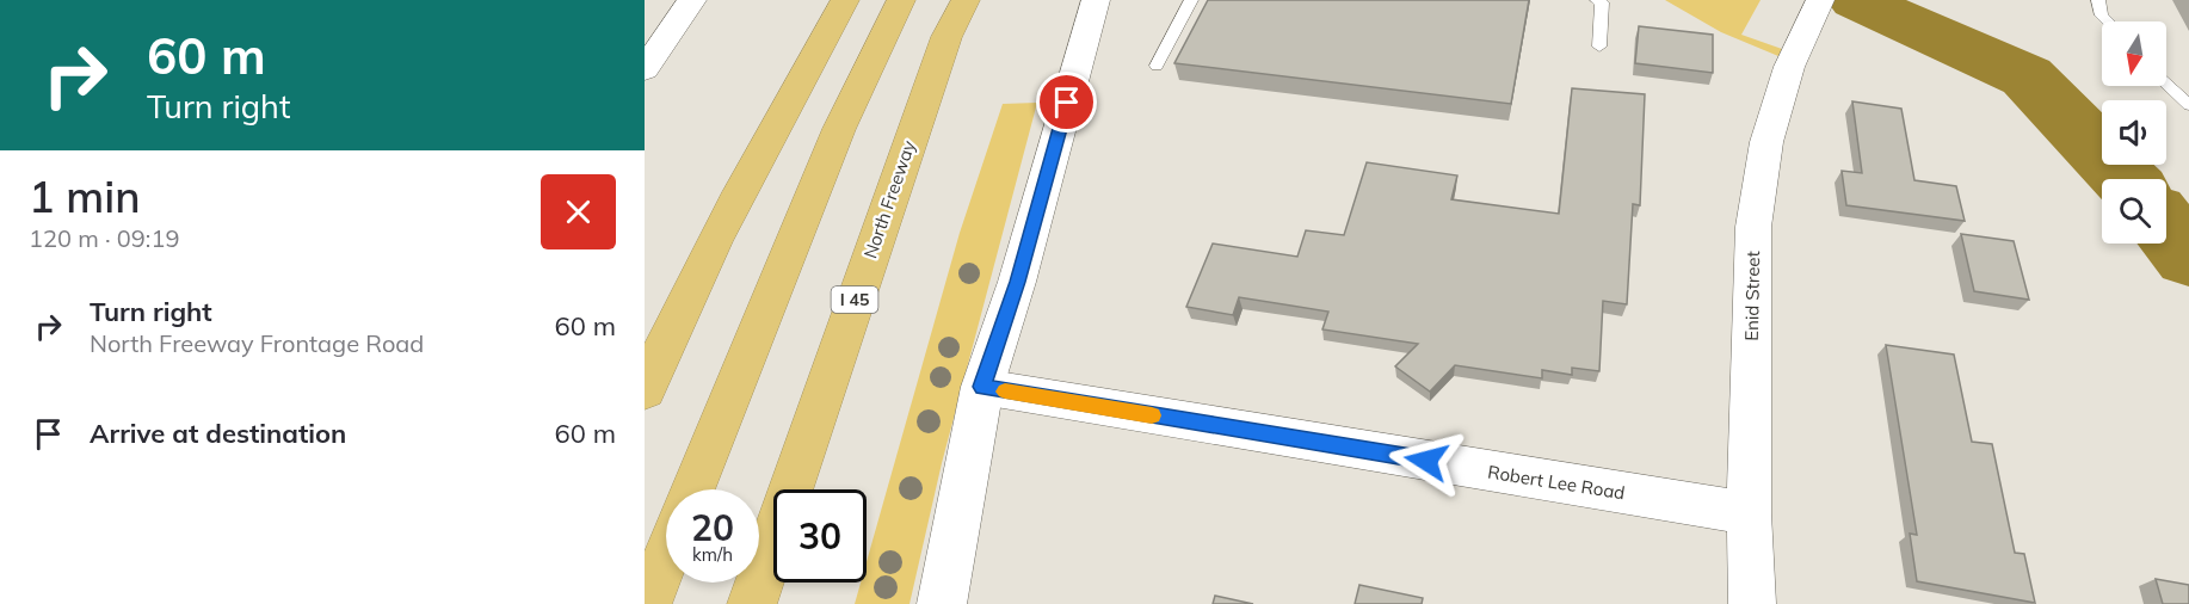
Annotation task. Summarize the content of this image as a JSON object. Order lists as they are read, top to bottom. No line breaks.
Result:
{"streets":{"highway":["North Freeway","I 45"],"street":["Enid Street","Robert Lee Road"]},"crossings":[["Enid Street","Robert Lee Road"]],"north":"bottom","page":{"turn":["60 m","Turn right"],"heading":["1 min","120 m · 09:19"],"list":[{"name":"Turn right","note":"North Freeway Frontage Road","value":"60 m"},{"name":"Arrive at destination","value":"60 m"}],"speed":"20 km/h","limit":"30"}}
